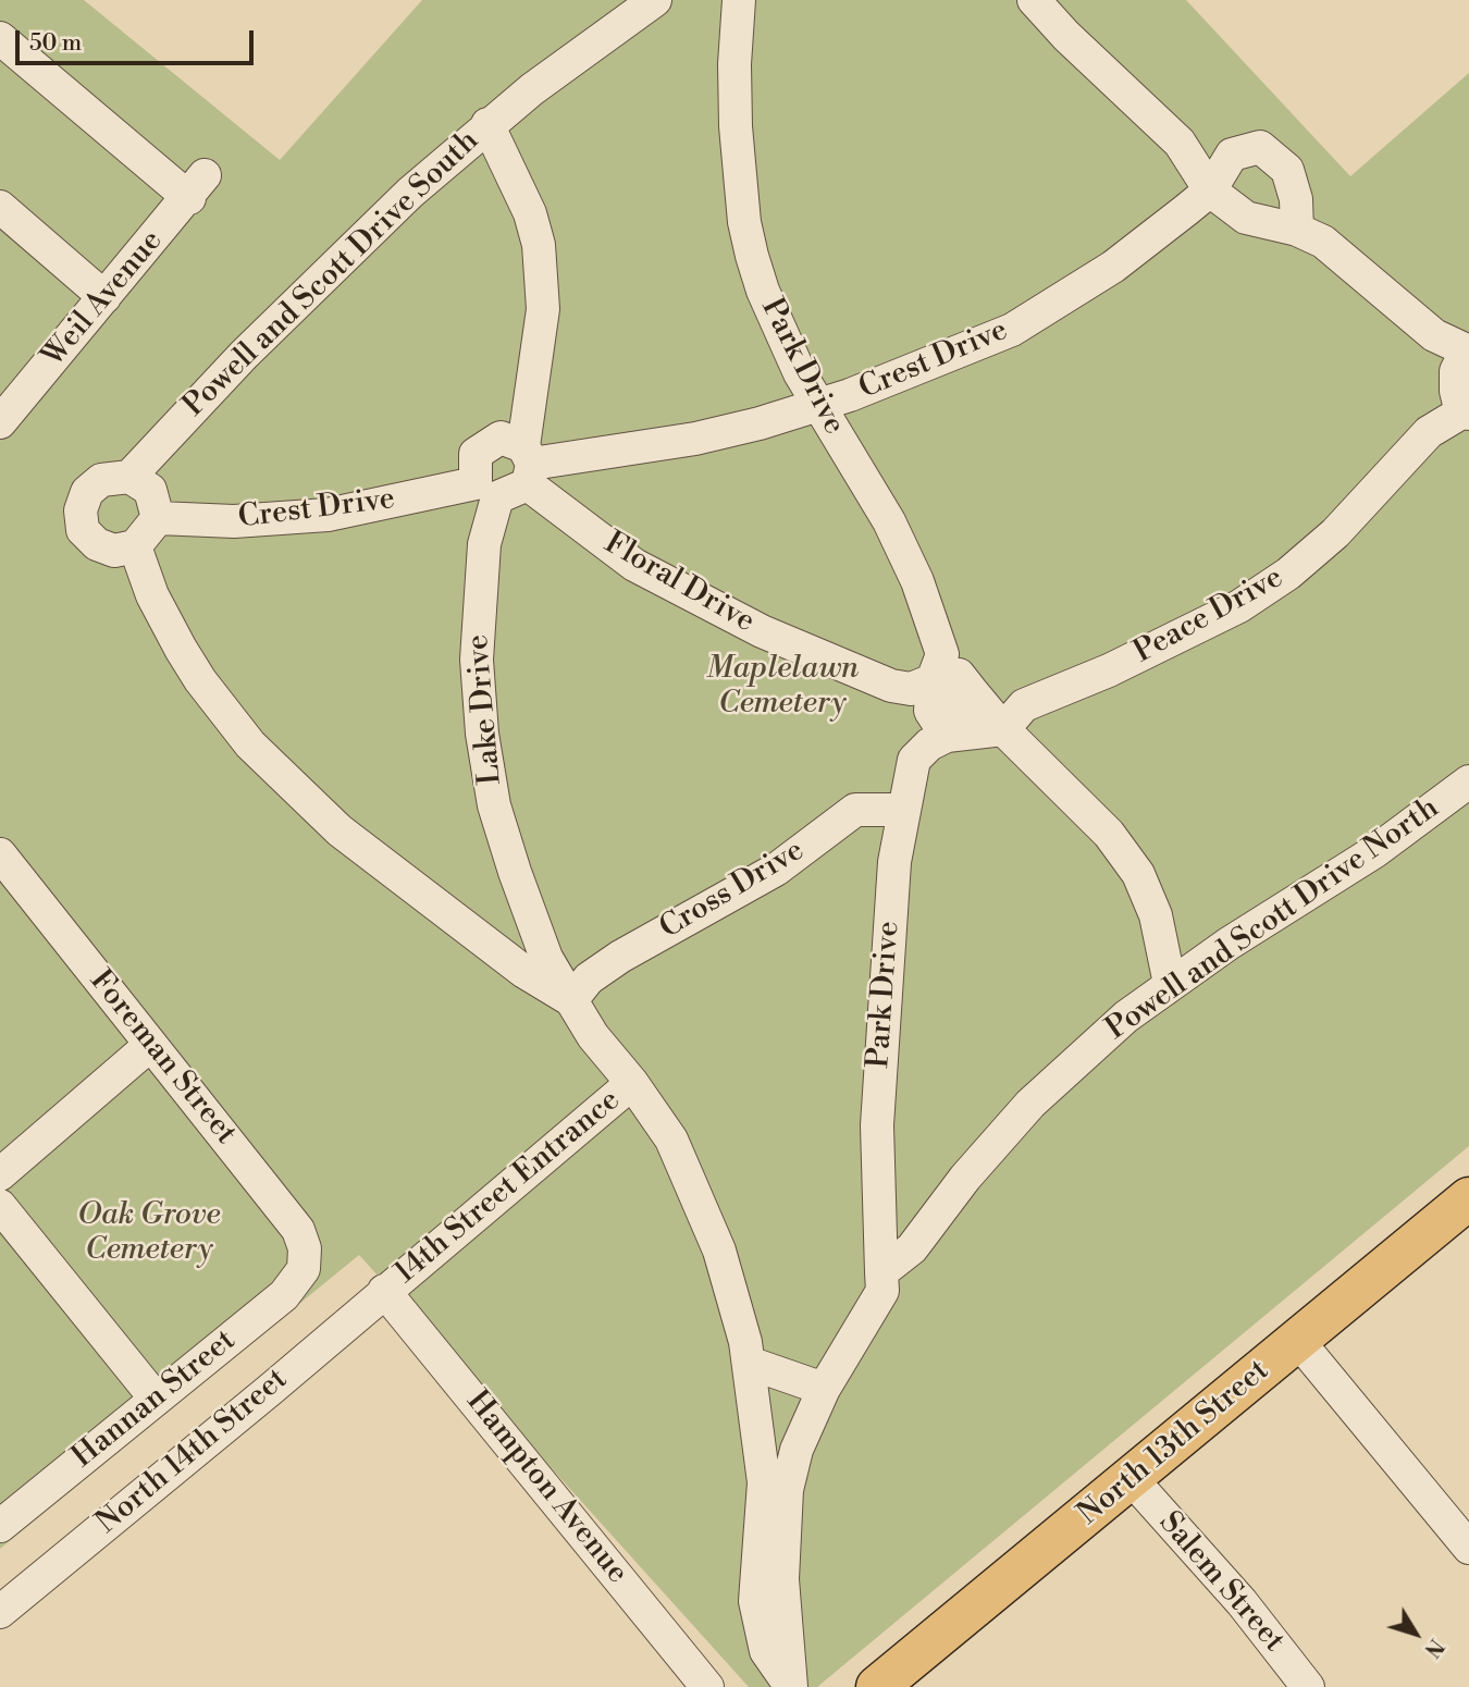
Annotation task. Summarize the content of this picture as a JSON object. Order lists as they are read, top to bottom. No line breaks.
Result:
{"streets":{"main road":["North 13th Street"],"street":["Powell and Scott Drive South","Weil Avenue","Crest Drive","Park Drive","Floral Drive","Peace Drive","Lake Drive","Cross Drive","Powell and Scott Drive North","Foreman Street","14th Street Entrance","Hannan Street","North 14th Street","Hampton Avenue","Salem Street"]},"crossings":[["Powell and Scott Drive South","Crest Drive"],["Crest Drive","Park Drive"],["Crest Drive","Floral Drive"],["Crest Drive","Lake Drive"],["Park Drive","Floral Drive"],["Park Drive","Cross Drive"],["Park Drive","Powell and Scott Drive North"],["Floral Drive","Lake Drive"],["Lake Drive","Cross Drive"],["Lake Drive","14th Street Entrance"],["Foreman Street","Hannan Street"],["14th Street Entrance","North 14th Street"],["14th Street Entrance","Hampton Avenue"],["North 13th Street","Salem Street"],["North 14th Street","Hampton Avenue"]],"parks":["Maplelawn Cemetery","Oak Grove Cemetery"],"scale_bar":"50 m","north":"bottom right"}
